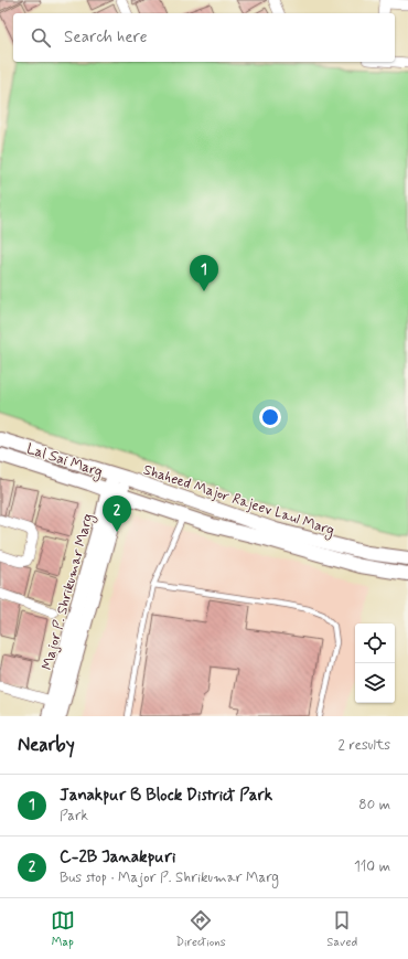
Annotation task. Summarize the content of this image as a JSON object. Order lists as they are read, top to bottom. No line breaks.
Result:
{"streets":{"street":["Lal Sai Marg","Shaheed Major Rajeev Laul Marg","Major P. Shrikumar Marg"]},"crossings":[["Lal Sai Marg","Shaheed Major Rajeev Laul Marg"],["Lal Sai Marg","Major P. Shrikumar Marg"],["Shaheed Major Rajeev Laul Marg","Major P. Shrikumar Marg"]],"page":{"search":"Search here","pins":["1","2"],"heading":["Nearby","2 results"],"list":[{"mark":"1","name":"Janakpur B Block District Park","note":"Park","value":"80 m"},{"mark":"2","name":"C-2B Janakpuri","note":"Bus stop · Major P. Shrikumar Marg","value":"110 m"}],"nav":["Map","Directions","Saved"]}}
